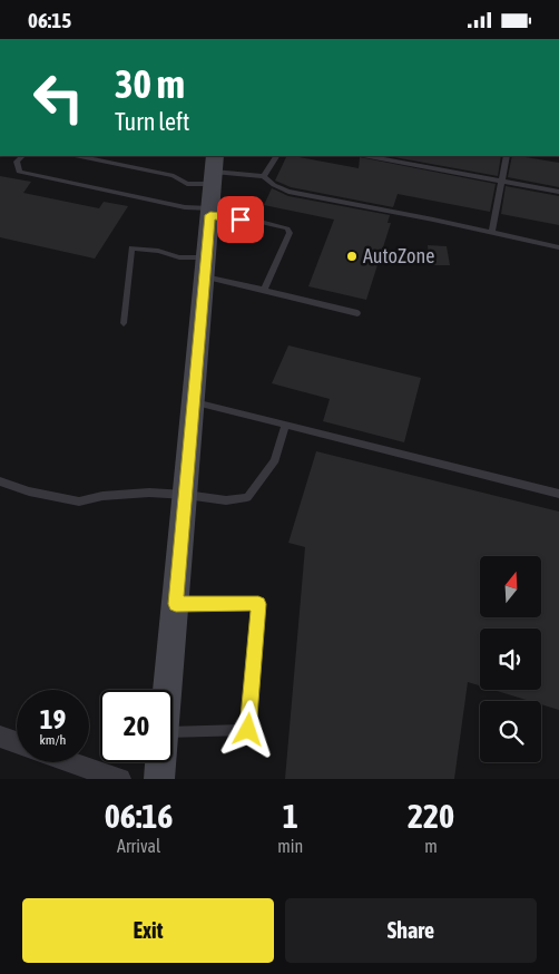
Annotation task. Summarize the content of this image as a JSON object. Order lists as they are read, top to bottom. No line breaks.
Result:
{"places":["AutoZone"],"north":"top","page":{"status":"06:15","turn":["30 m","Turn left"],"speed":"19 km/h","limit":"20","eta":["06:16","Arrival","1","min","220","m"],"buttons":["Exit","Share"]}}
